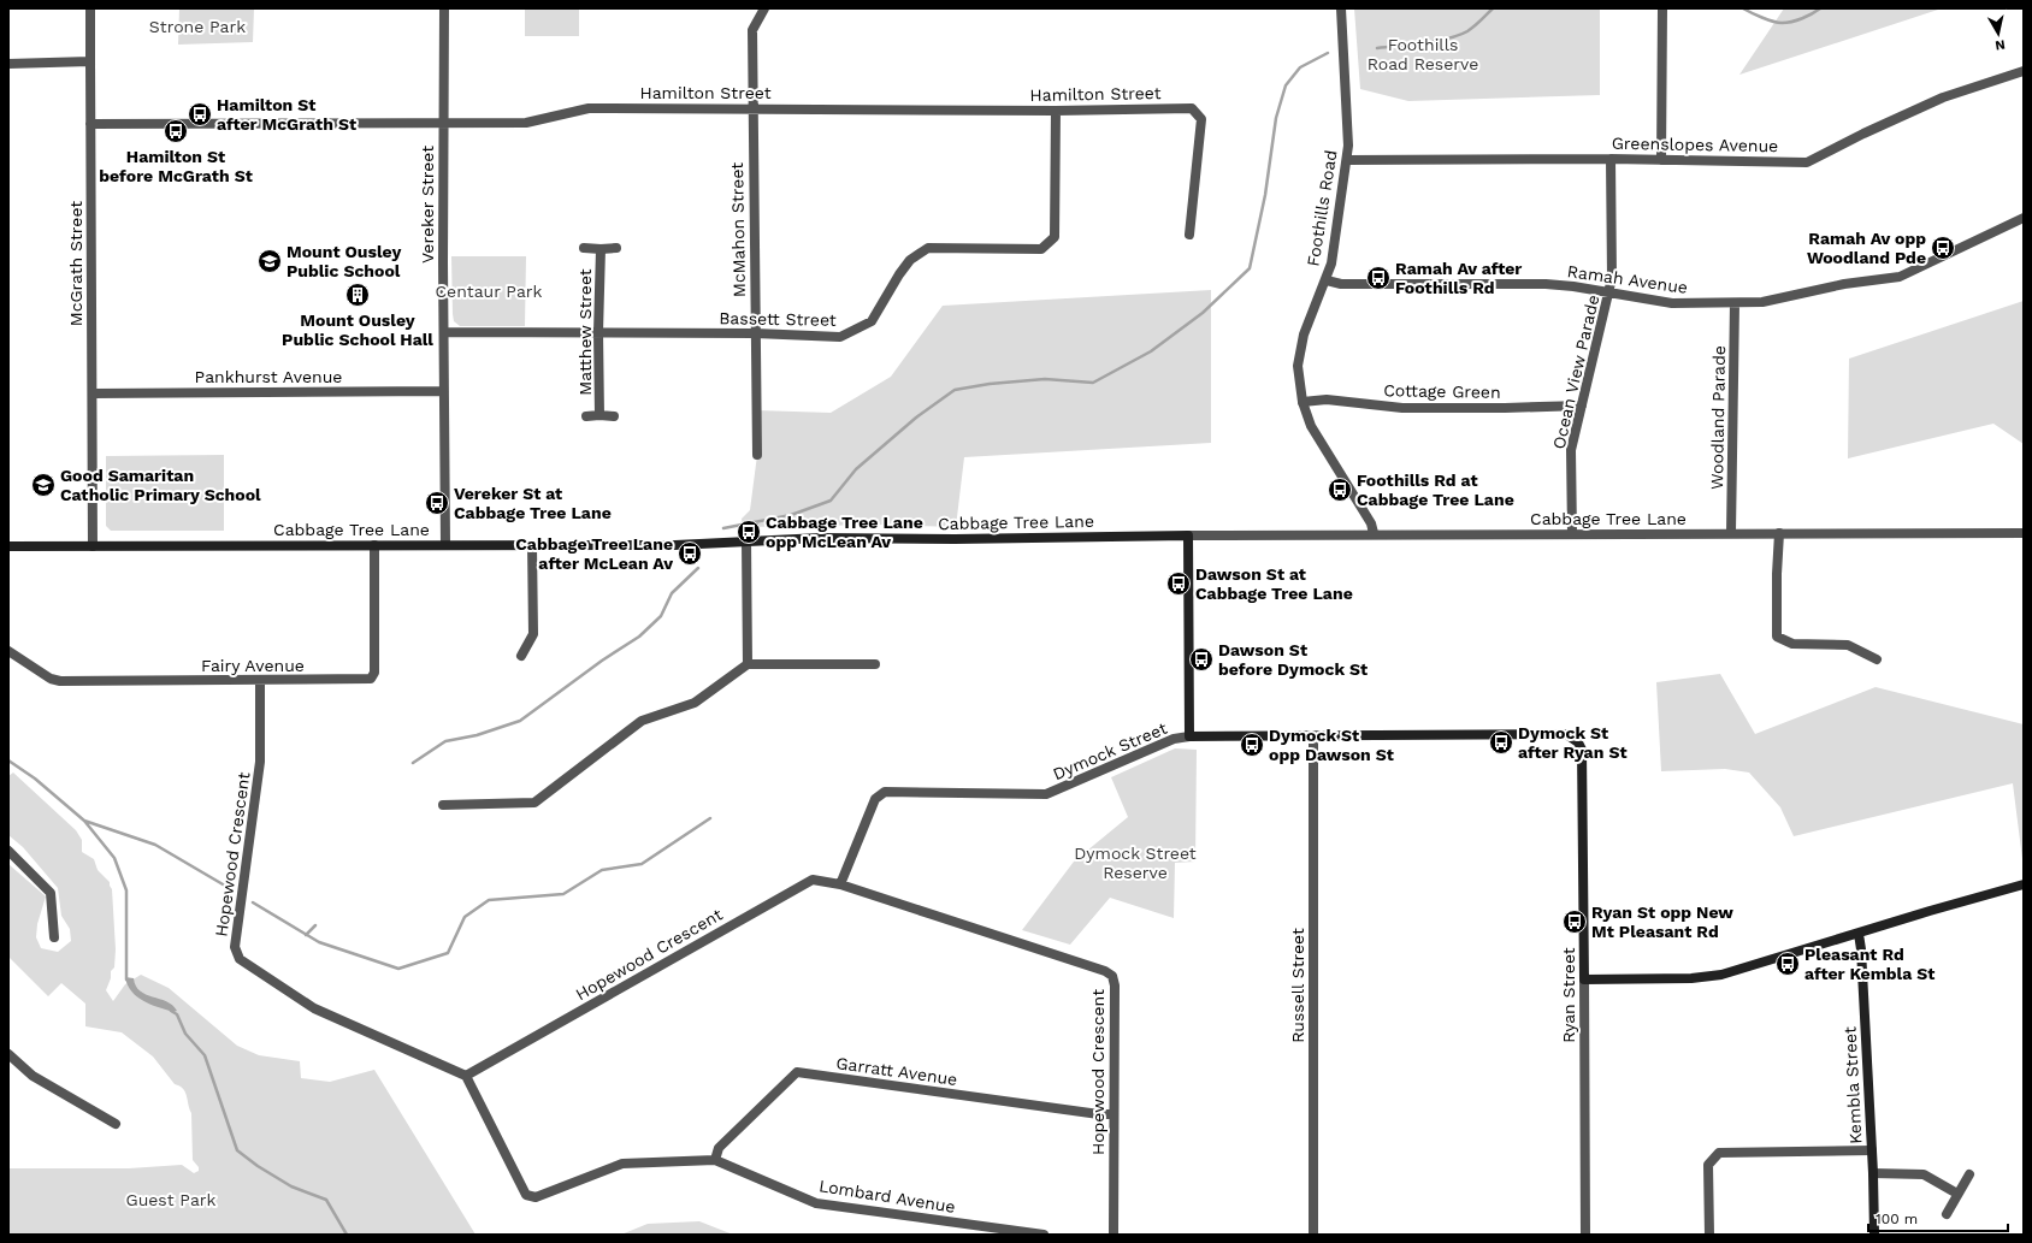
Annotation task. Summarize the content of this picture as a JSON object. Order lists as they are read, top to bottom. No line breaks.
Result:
{"streets":{"main road":["Cabbage Tree Lane","Dymock Street","Ryan Street","Kembla Street"],"street":["Hamilton Street","Greenslopes Avenue","Vereker Street","Foothills Road","McMahon Street","McGrath Street","Ramah Avenue","Bassett Street","Matthew Street","Ocean View Parade","Pankhurst Avenue","Cottage Green","Woodland Parade","Fairy Avenue","Hopewood Crescent","Russell Street","Garratt Avenue","Lombard Avenue"]},"crossings":[["Hamilton Street","Vereker Street"],["Hamilton Street","McMahon Street"],["Hamilton Street","McGrath Street"],["Hamilton Street","Bassett Street"],["Greenslopes Avenue","Foothills Road"],["Greenslopes Avenue","Ocean View Parade"],["Vereker Street","Bassett Street"],["Vereker Street","Pankhurst Avenue"],["Vereker Street","Cabbage Tree Lane"],["Foothills Road","Ramah Avenue"],["Foothills Road","Cottage Green"],["Foothills Road","Cabbage Tree Lane"],["McMahon Street","Bassett Street"],["McGrath Street","Pankhurst Avenue"],["McGrath Street","Cabbage Tree Lane"],["Ramah Avenue","Ocean View Parade"],["Ramah Avenue","Woodland Parade"],["Bassett Street","Matthew Street"],["Ocean View Parade","Cottage Green"],["Ocean View Parade","Cabbage Tree Lane"],["Woodland Parade","Cabbage Tree Lane"],["Cabbage Tree Lane","Fairy Avenue"],["Fairy Avenue","Hopewood Crescent"],["Dymock Street","Hopewood Crescent"],["Dymock Street","Russell Street"],["Dymock Street","Ryan Street"],["Hopewood Crescent","Garratt Avenue"],["Hopewood Crescent","Lombard Avenue"],["Garratt Avenue","Lombard Avenue"]],"parks":["Strone Park","Foothills Road Reserve","Centaur Park","Dymock Street Reserve","Guest Park"],"places":{"bus stop":["Hamilton St after McGrath St","Hamilton St before McGrath St","Ramah Av opp Woodland Pde","Ramah Av after Foothills Rd","Foothills Rd at Cabbage Tree Lane","Vereker St at Cabbage Tree Lane","Cabbage Tree Lane opp McLean Av","Cabbage Tree Lane after McLean Av","Dawson St at Cabbage Tree Lane","Dawson St before Dymock St","Dymock St after Ryan St","Dymock St opp Dawson St","Ryan St opp New Mt Pleasant Rd","Pleasant Rd after Kembla St"],"school or university":["Mount Ousley Public School","Good Samaritan Catholic Primary School"],"building":["Mount Ousley Public School Hall"]},"scale_bar":"100 m","north":"bottom"}
